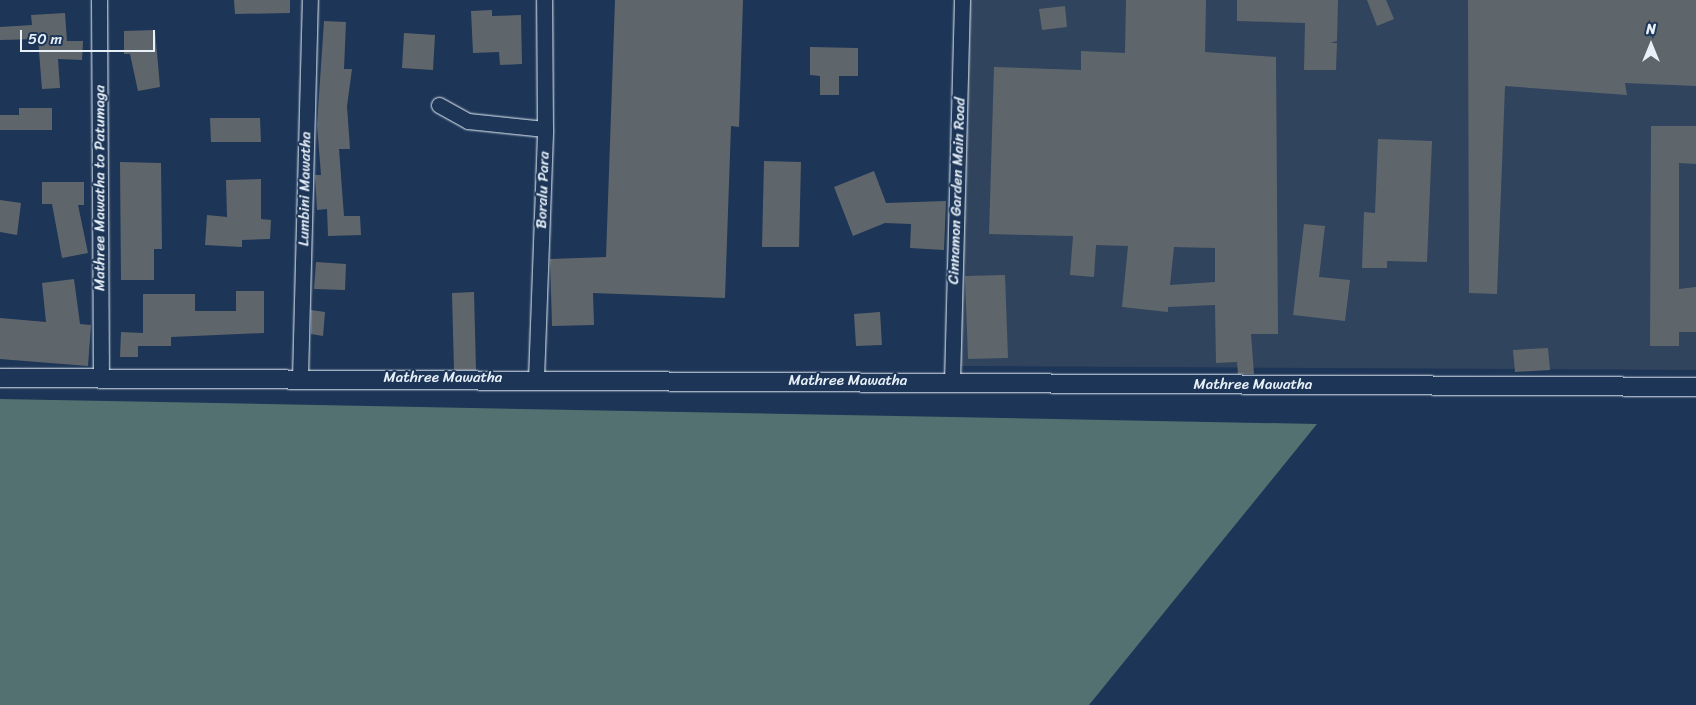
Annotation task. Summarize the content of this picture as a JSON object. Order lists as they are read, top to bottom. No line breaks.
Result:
{"streets":{"street":["Mathree Mawatha to Patumaga","Lumbini Mawatha","Boralu Para","Cinnamon Garden Main Road","Mathree Mawatha"]},"crossings":[["Mathree Mawatha to Patumaga","Mathree Mawatha"],["Lumbini Mawatha","Mathree Mawatha"],["Boralu Para","Mathree Mawatha"],["Cinnamon Garden Main Road","Mathree Mawatha"]],"scale_bar":"50 m","north":"top"}
